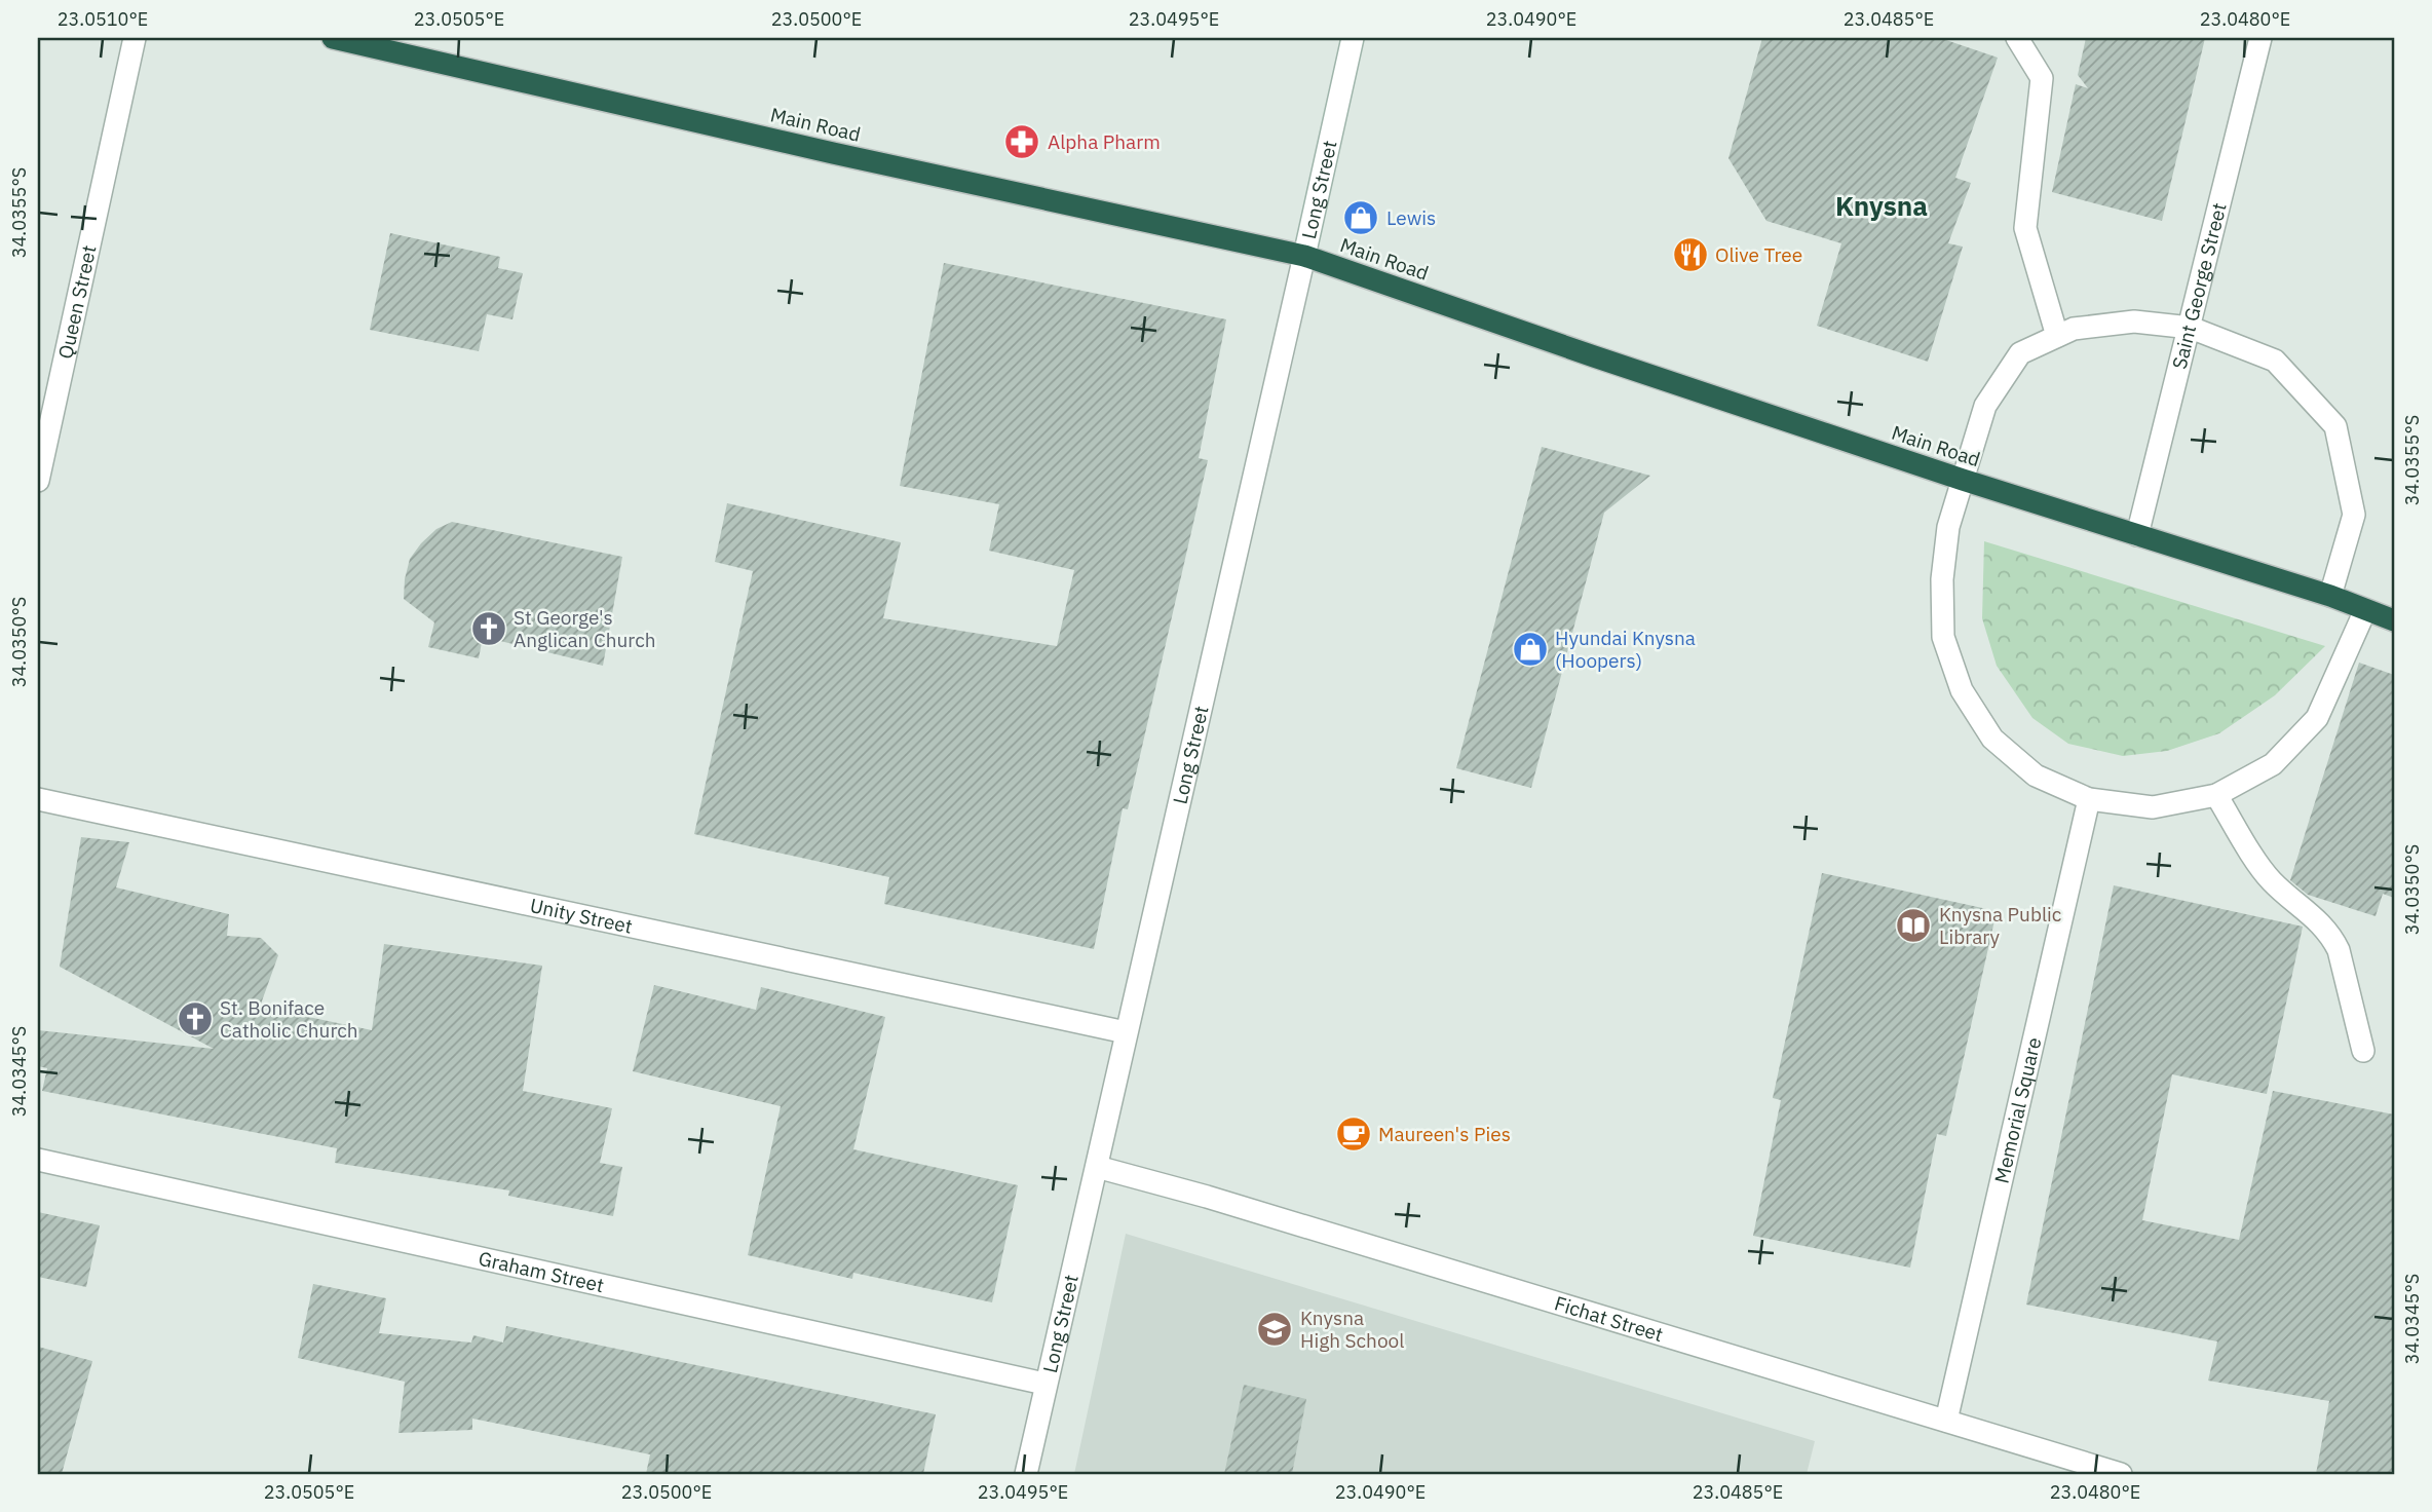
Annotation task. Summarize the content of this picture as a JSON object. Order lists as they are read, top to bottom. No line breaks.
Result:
{"streets":{"highway":["Main Road"],"street":["Long Street","Saint George Street","Queen Street","Unity Street","Memorial Square","Graham Street","Fichat Street"]},"crossings":[["Main Road","Long Street"],["Main Road","Saint George Street"],["Long Street","Unity Street"],["Long Street","Graham Street"],["Long Street","Fichat Street"],["Memorial Square","Fichat Street"]],"districts":["Knysna"],"places":{"pharmacy":["Alpha Pharm"],"shop":["Lewis","Hyundai Knysna (Hoopers)"],"restaurant":["Olive Tree"],"church":["St George's Anglican Church","St. Boniface Catholic Church"],"library":["Knysna Public Library"],"cafe":["Maureen's Pies"],"school or university":["Knysna High School"]},"coordinates":["23.0510°E","23.0505°E","23.0500°E","23.0495°E","23.0490°E","23.0485°E","23.0480°E","34.0355°S","34.0350°S","34.0345°S"]}
